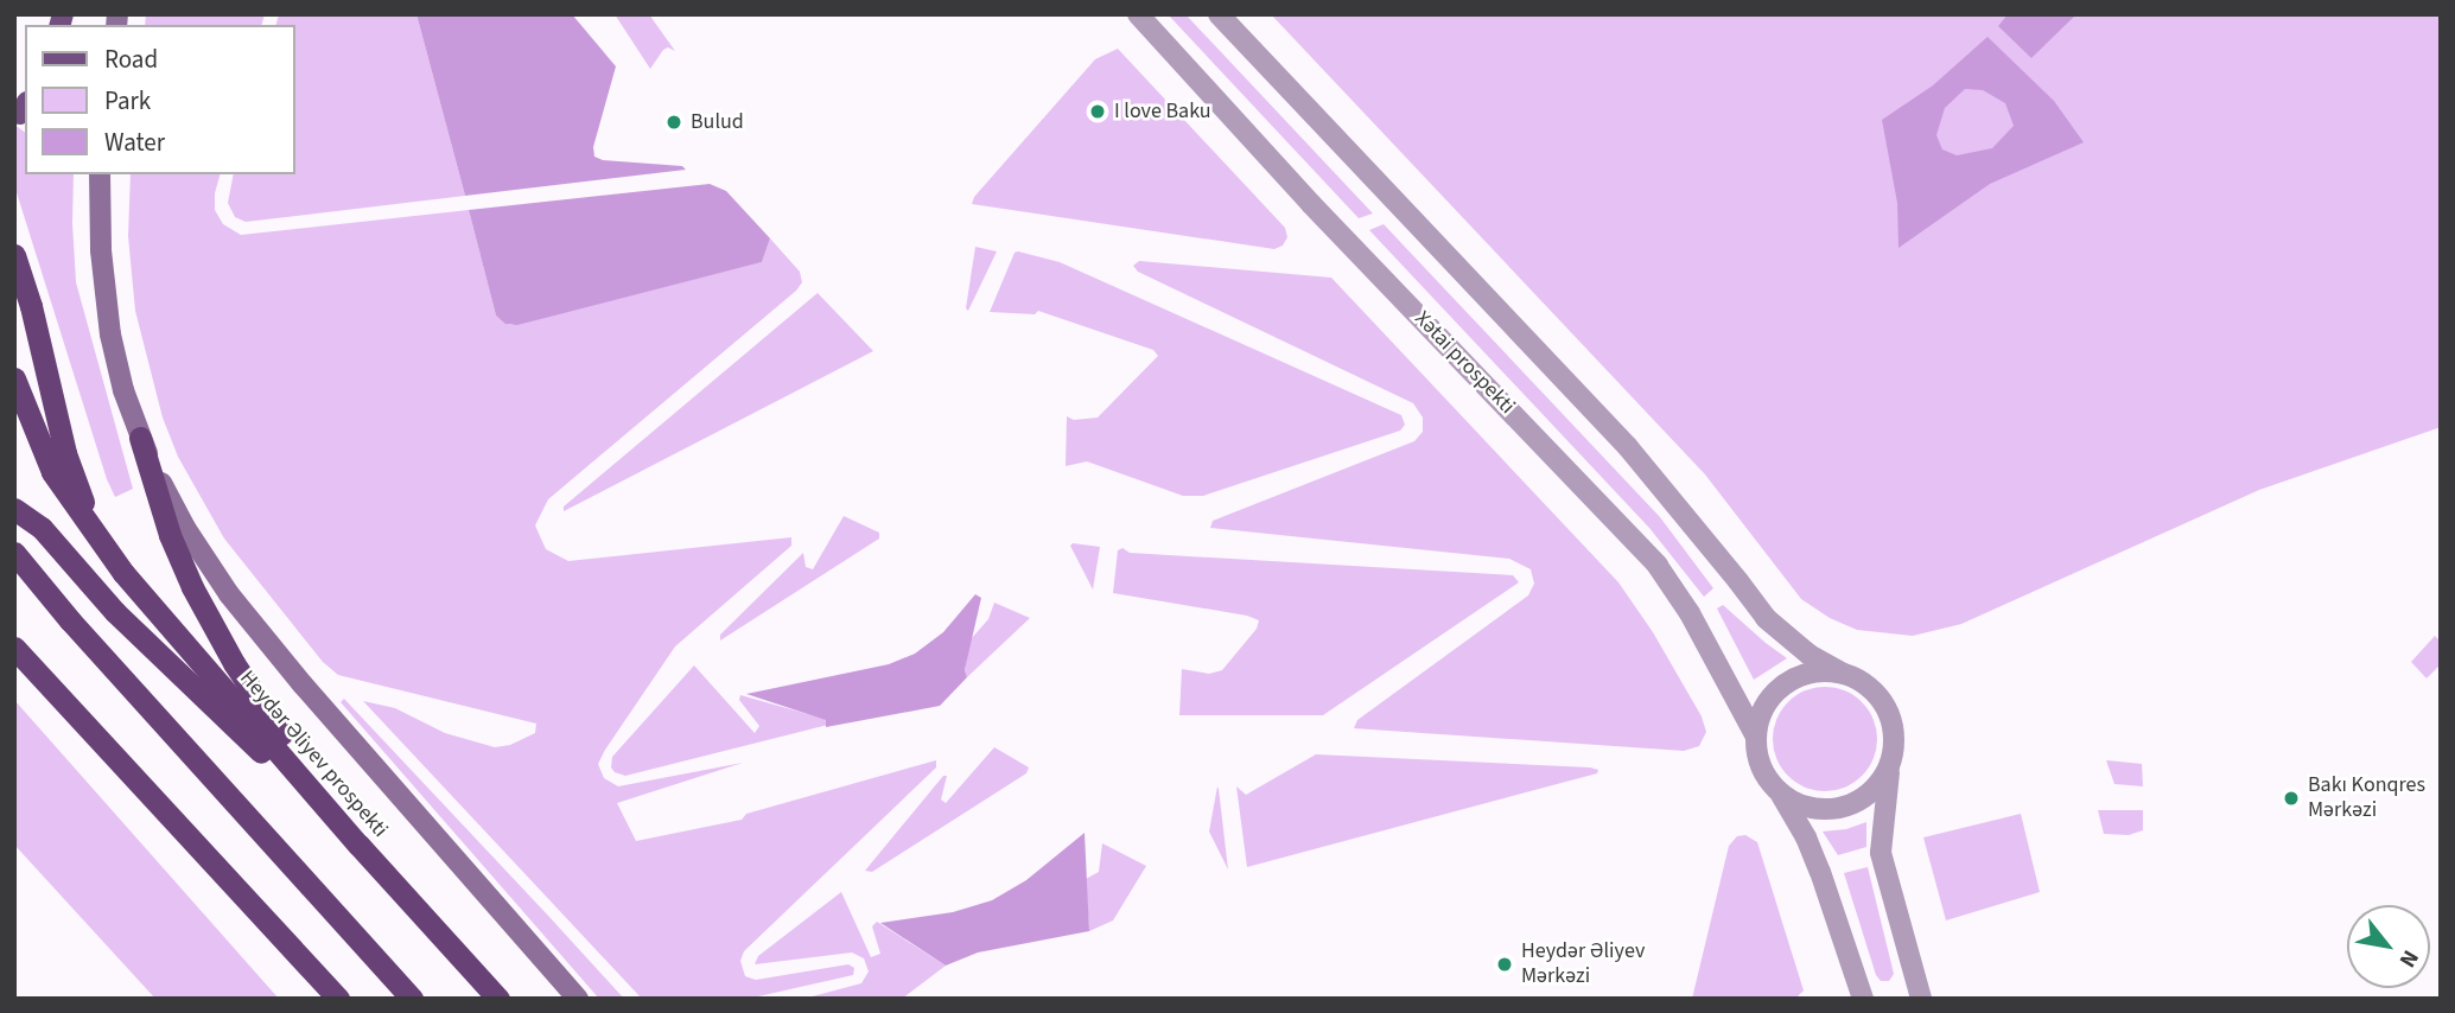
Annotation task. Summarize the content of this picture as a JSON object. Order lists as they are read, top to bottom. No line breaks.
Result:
{"streets":{"highway":["Heydər Əliyev prospekti"],"street":["Xətai prospekti"]},"places":["I love Baku","Bulud","Bakı Konqres Mərkəzi","Heydər Əliyev Mərkəzi"],"legend":["Road","Park","Water"],"north":"bottom right"}
